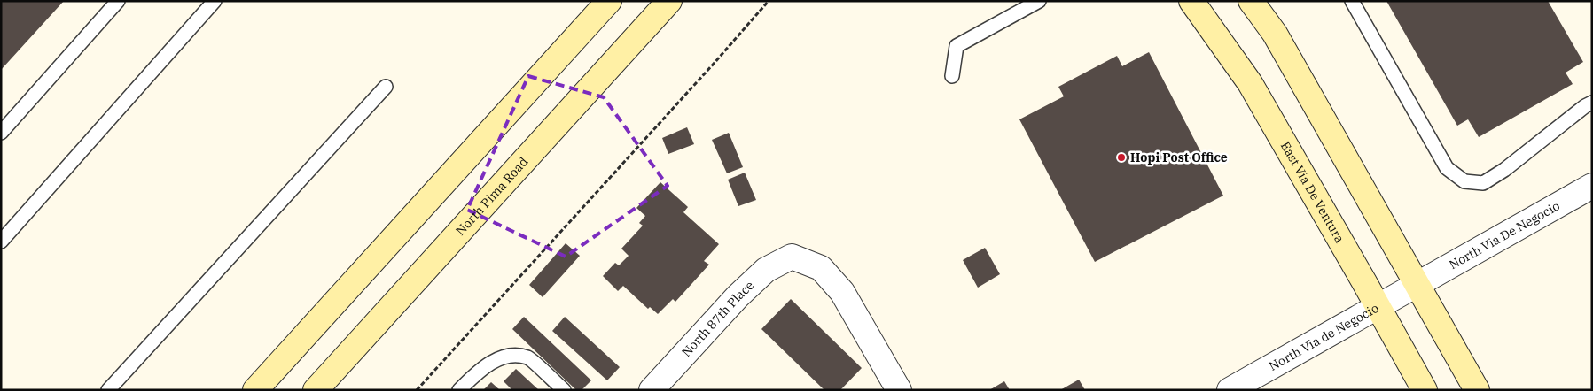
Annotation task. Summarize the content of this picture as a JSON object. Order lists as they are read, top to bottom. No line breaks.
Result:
{"streets":{"main road":["East Via De Ventura","North Pima Road"],"street":["North Via De Negocio","North 87th Place","North Via de Negocio"]},"crossings":[["East Via De Ventura","North Via de Negocio"],["North Via De Negocio","North Via de Negocio"]],"places":["Hopi Post Office"]}
